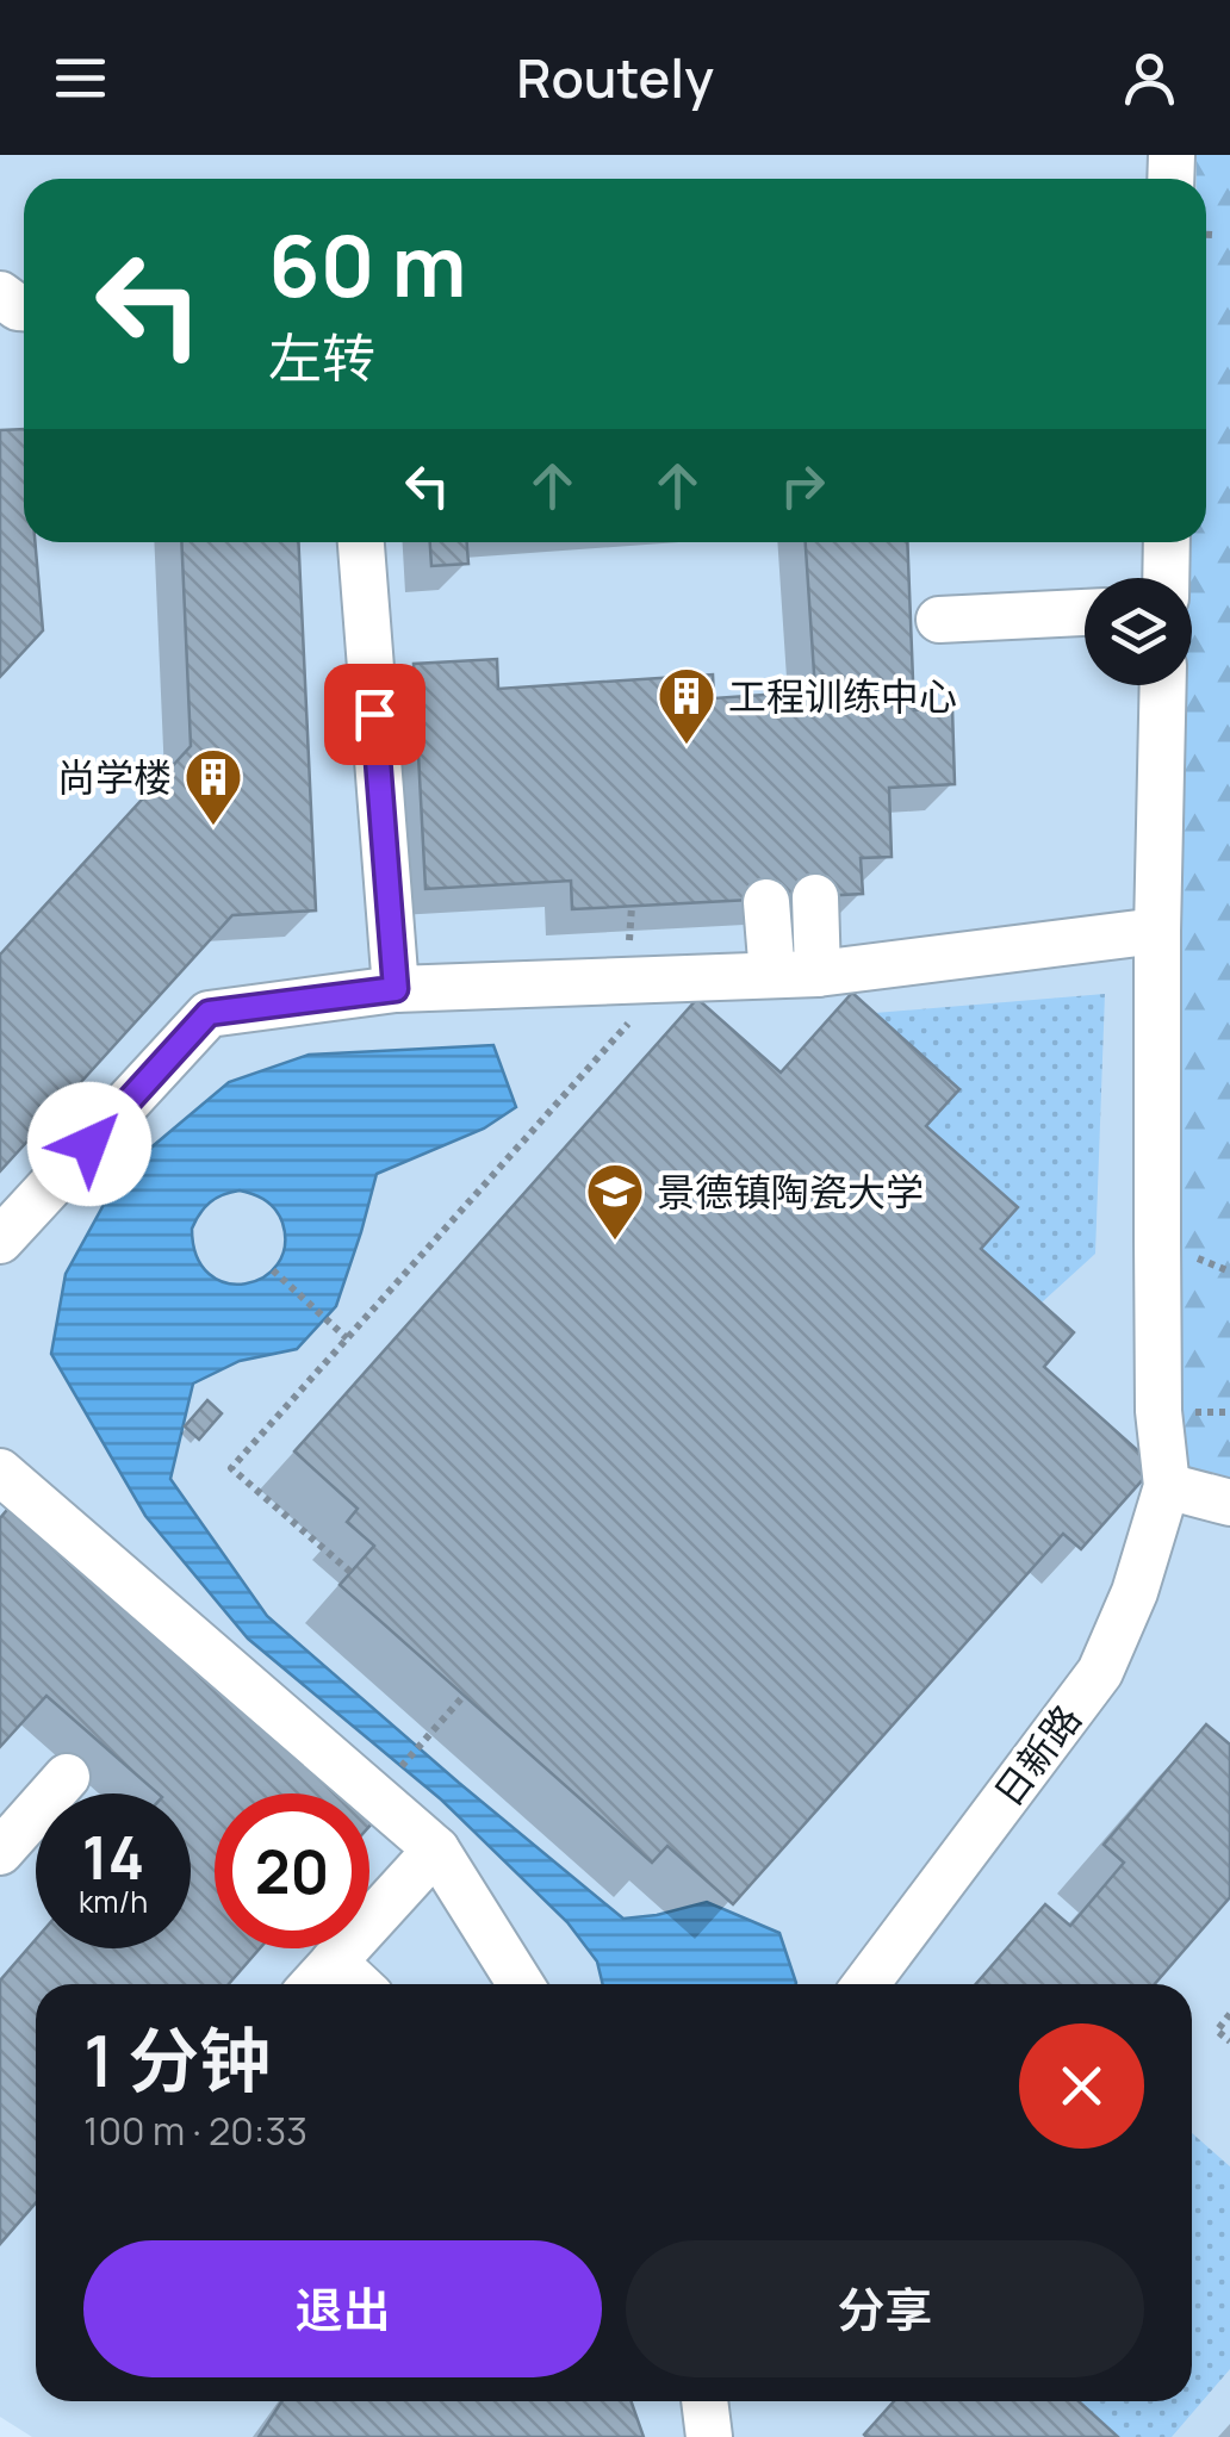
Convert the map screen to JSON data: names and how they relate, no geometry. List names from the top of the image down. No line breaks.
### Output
{"streets":{"lane":["日新路"]},"places":{"building":["工程训练中心","尚学楼"],"school or university":["景德镇陶瓷大学"]},"page":{"header":"Routely","turn":["60 m","左转"],"speed":"14 km/h","limit":"20","heading":["1 分钟","100 m · 20:33"],"buttons":["退出","分享"]}}
